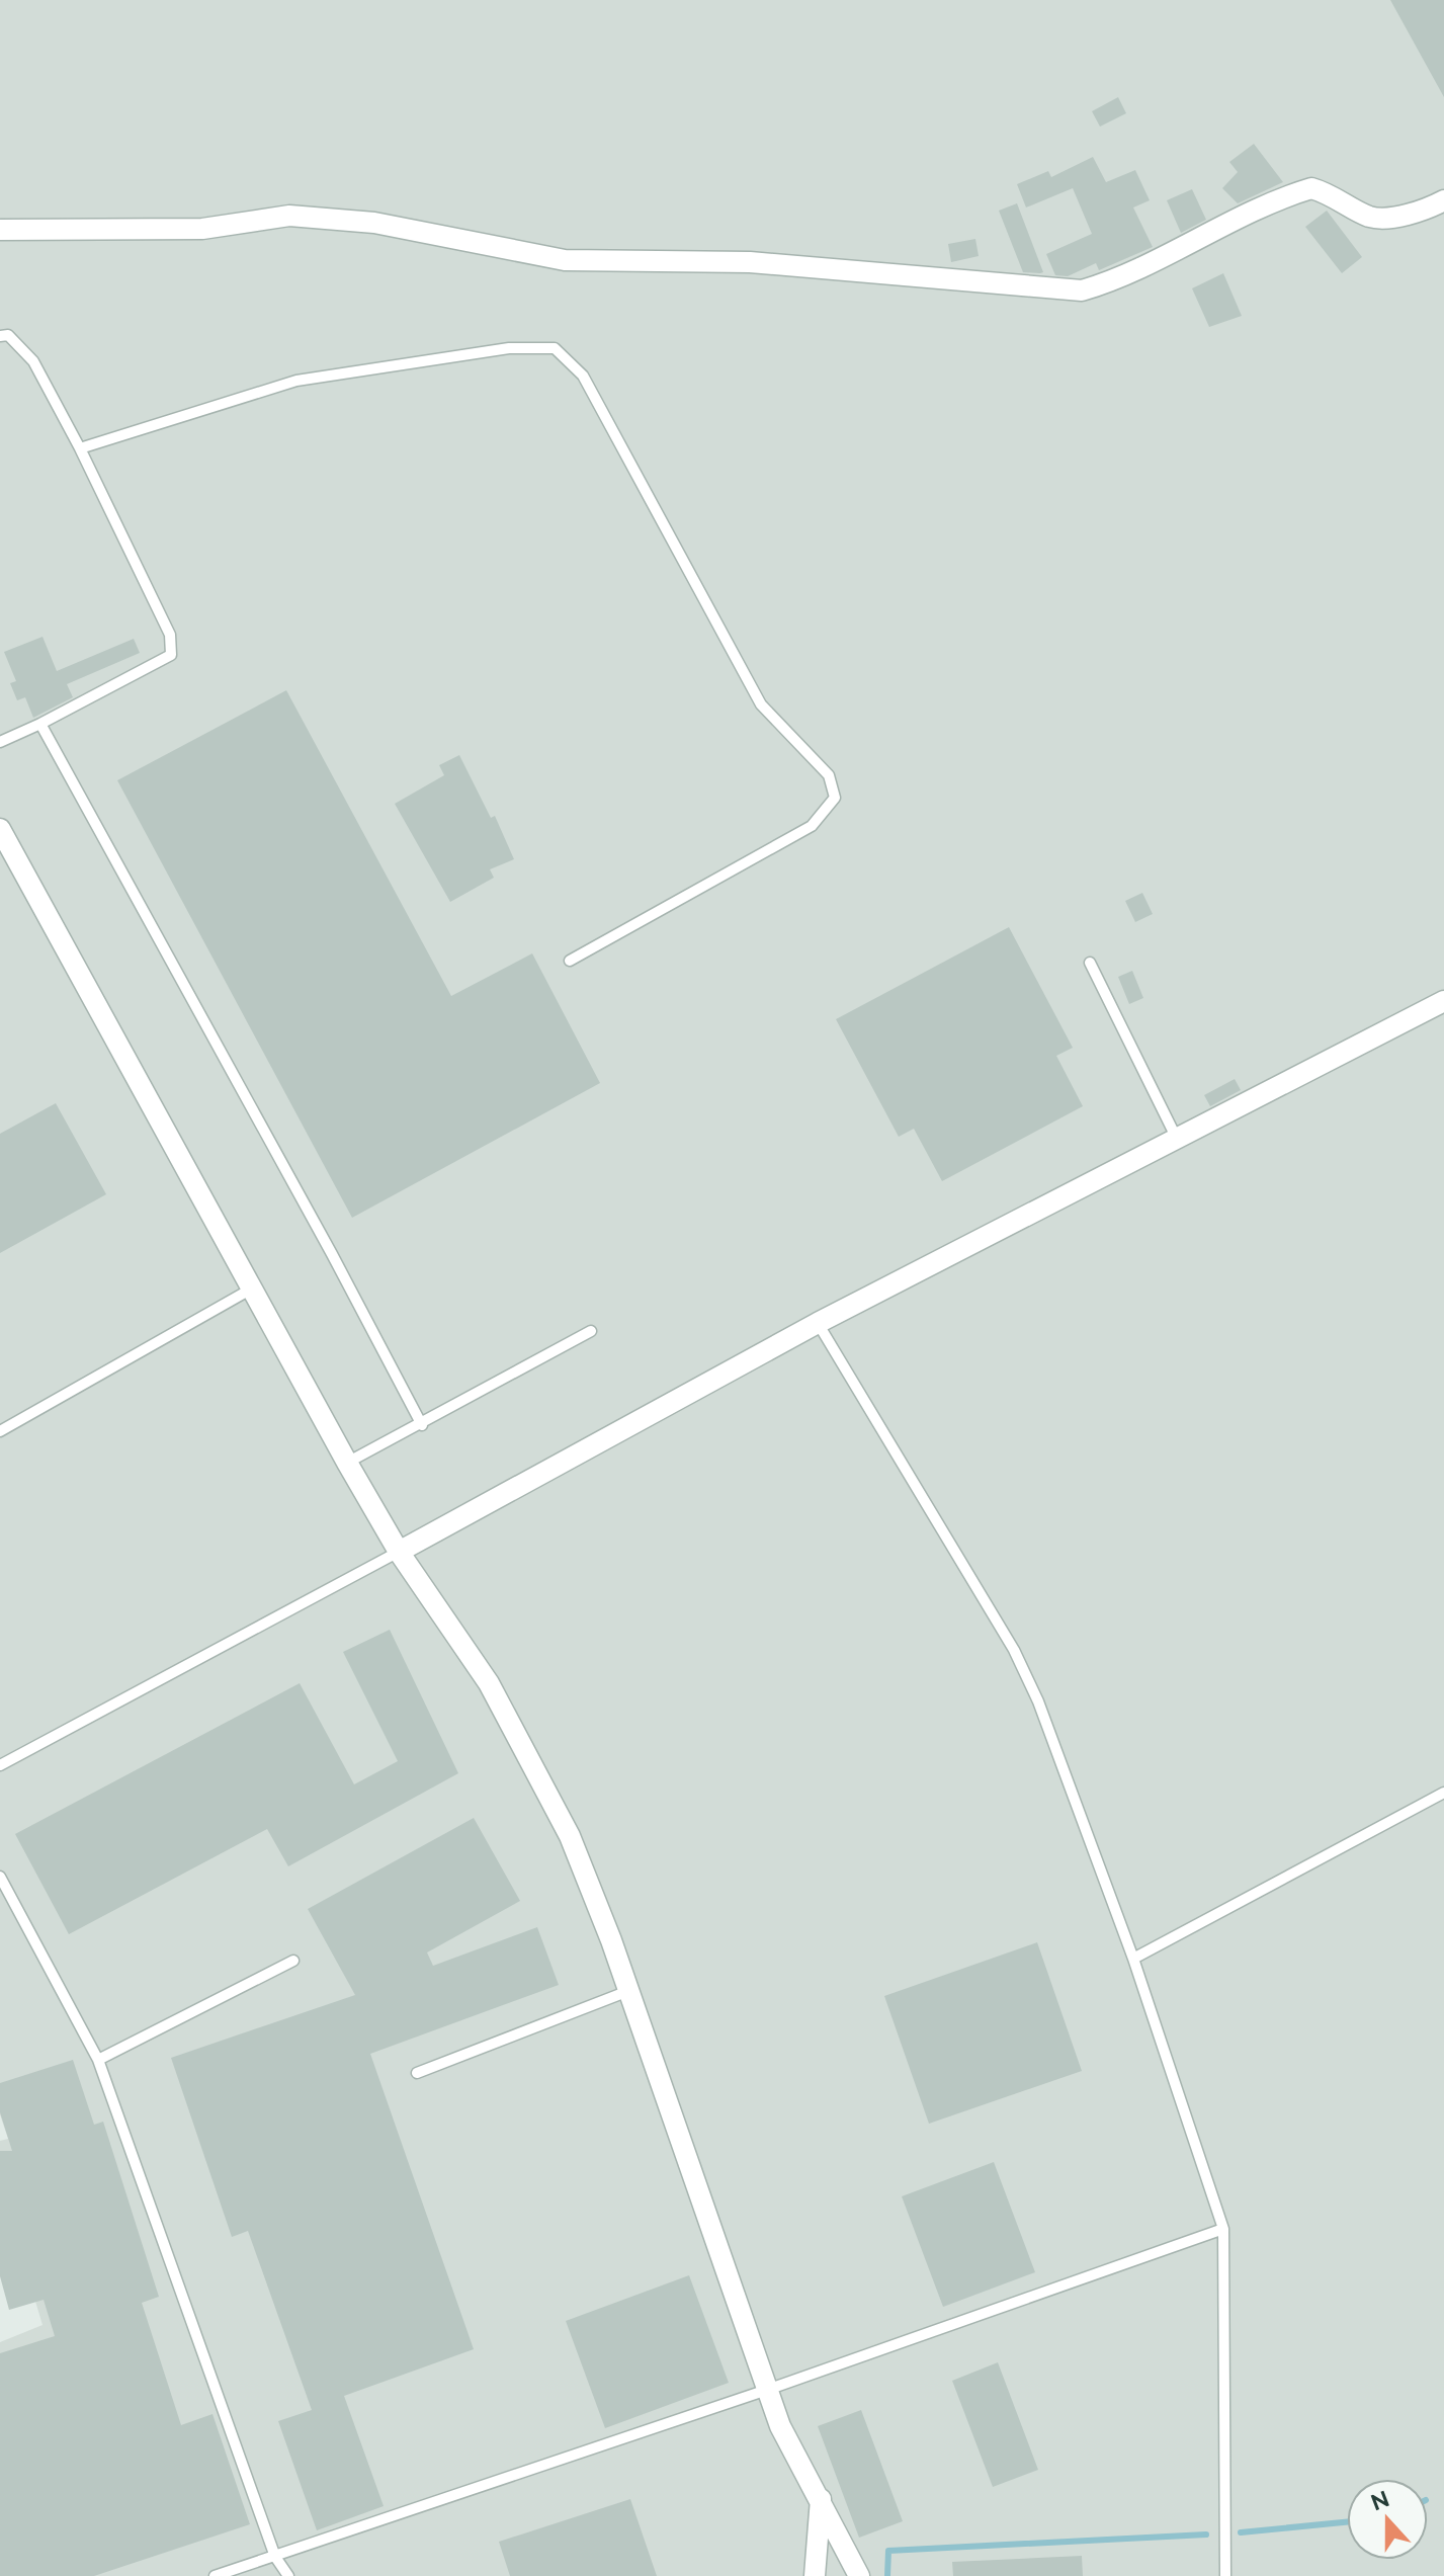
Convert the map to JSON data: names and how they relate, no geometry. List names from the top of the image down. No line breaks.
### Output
{"north":"top"}
